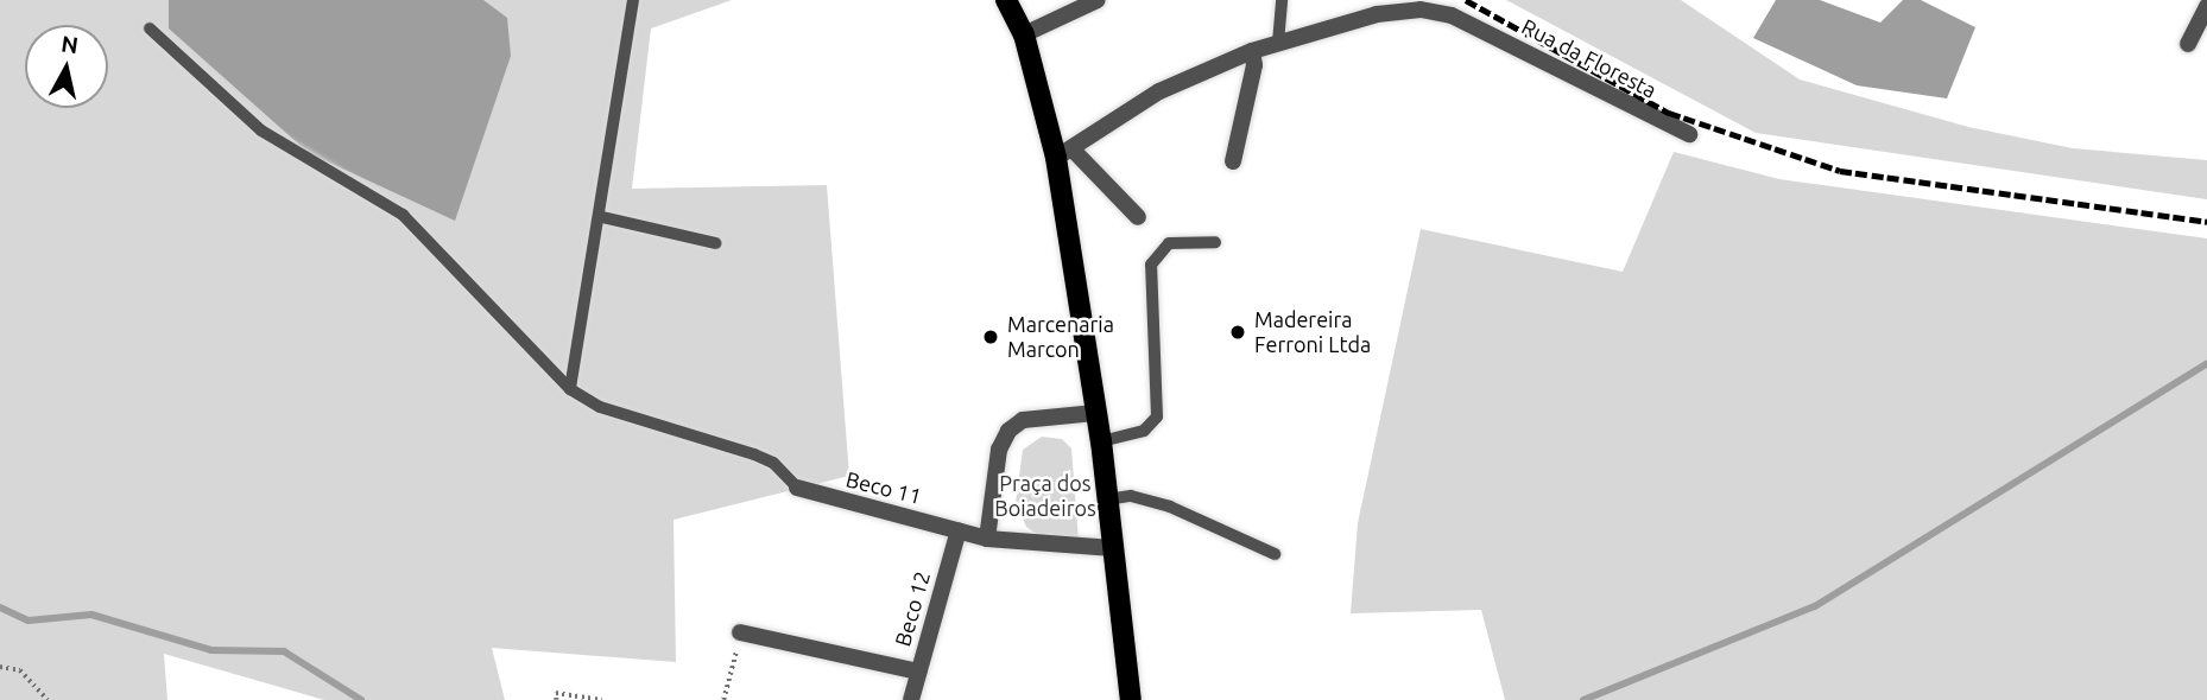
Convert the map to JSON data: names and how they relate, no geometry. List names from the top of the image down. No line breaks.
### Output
{"streets":{"street":["Rua da Floresta","Beco 11","Beco 12"]},"crossings":[["Beco 11","Beco 12"]],"parks":["Praça dos Boiadeiros"],"places":["Madereira Ferroni Ltda","Marcenaria Marcon"],"north":"top"}
